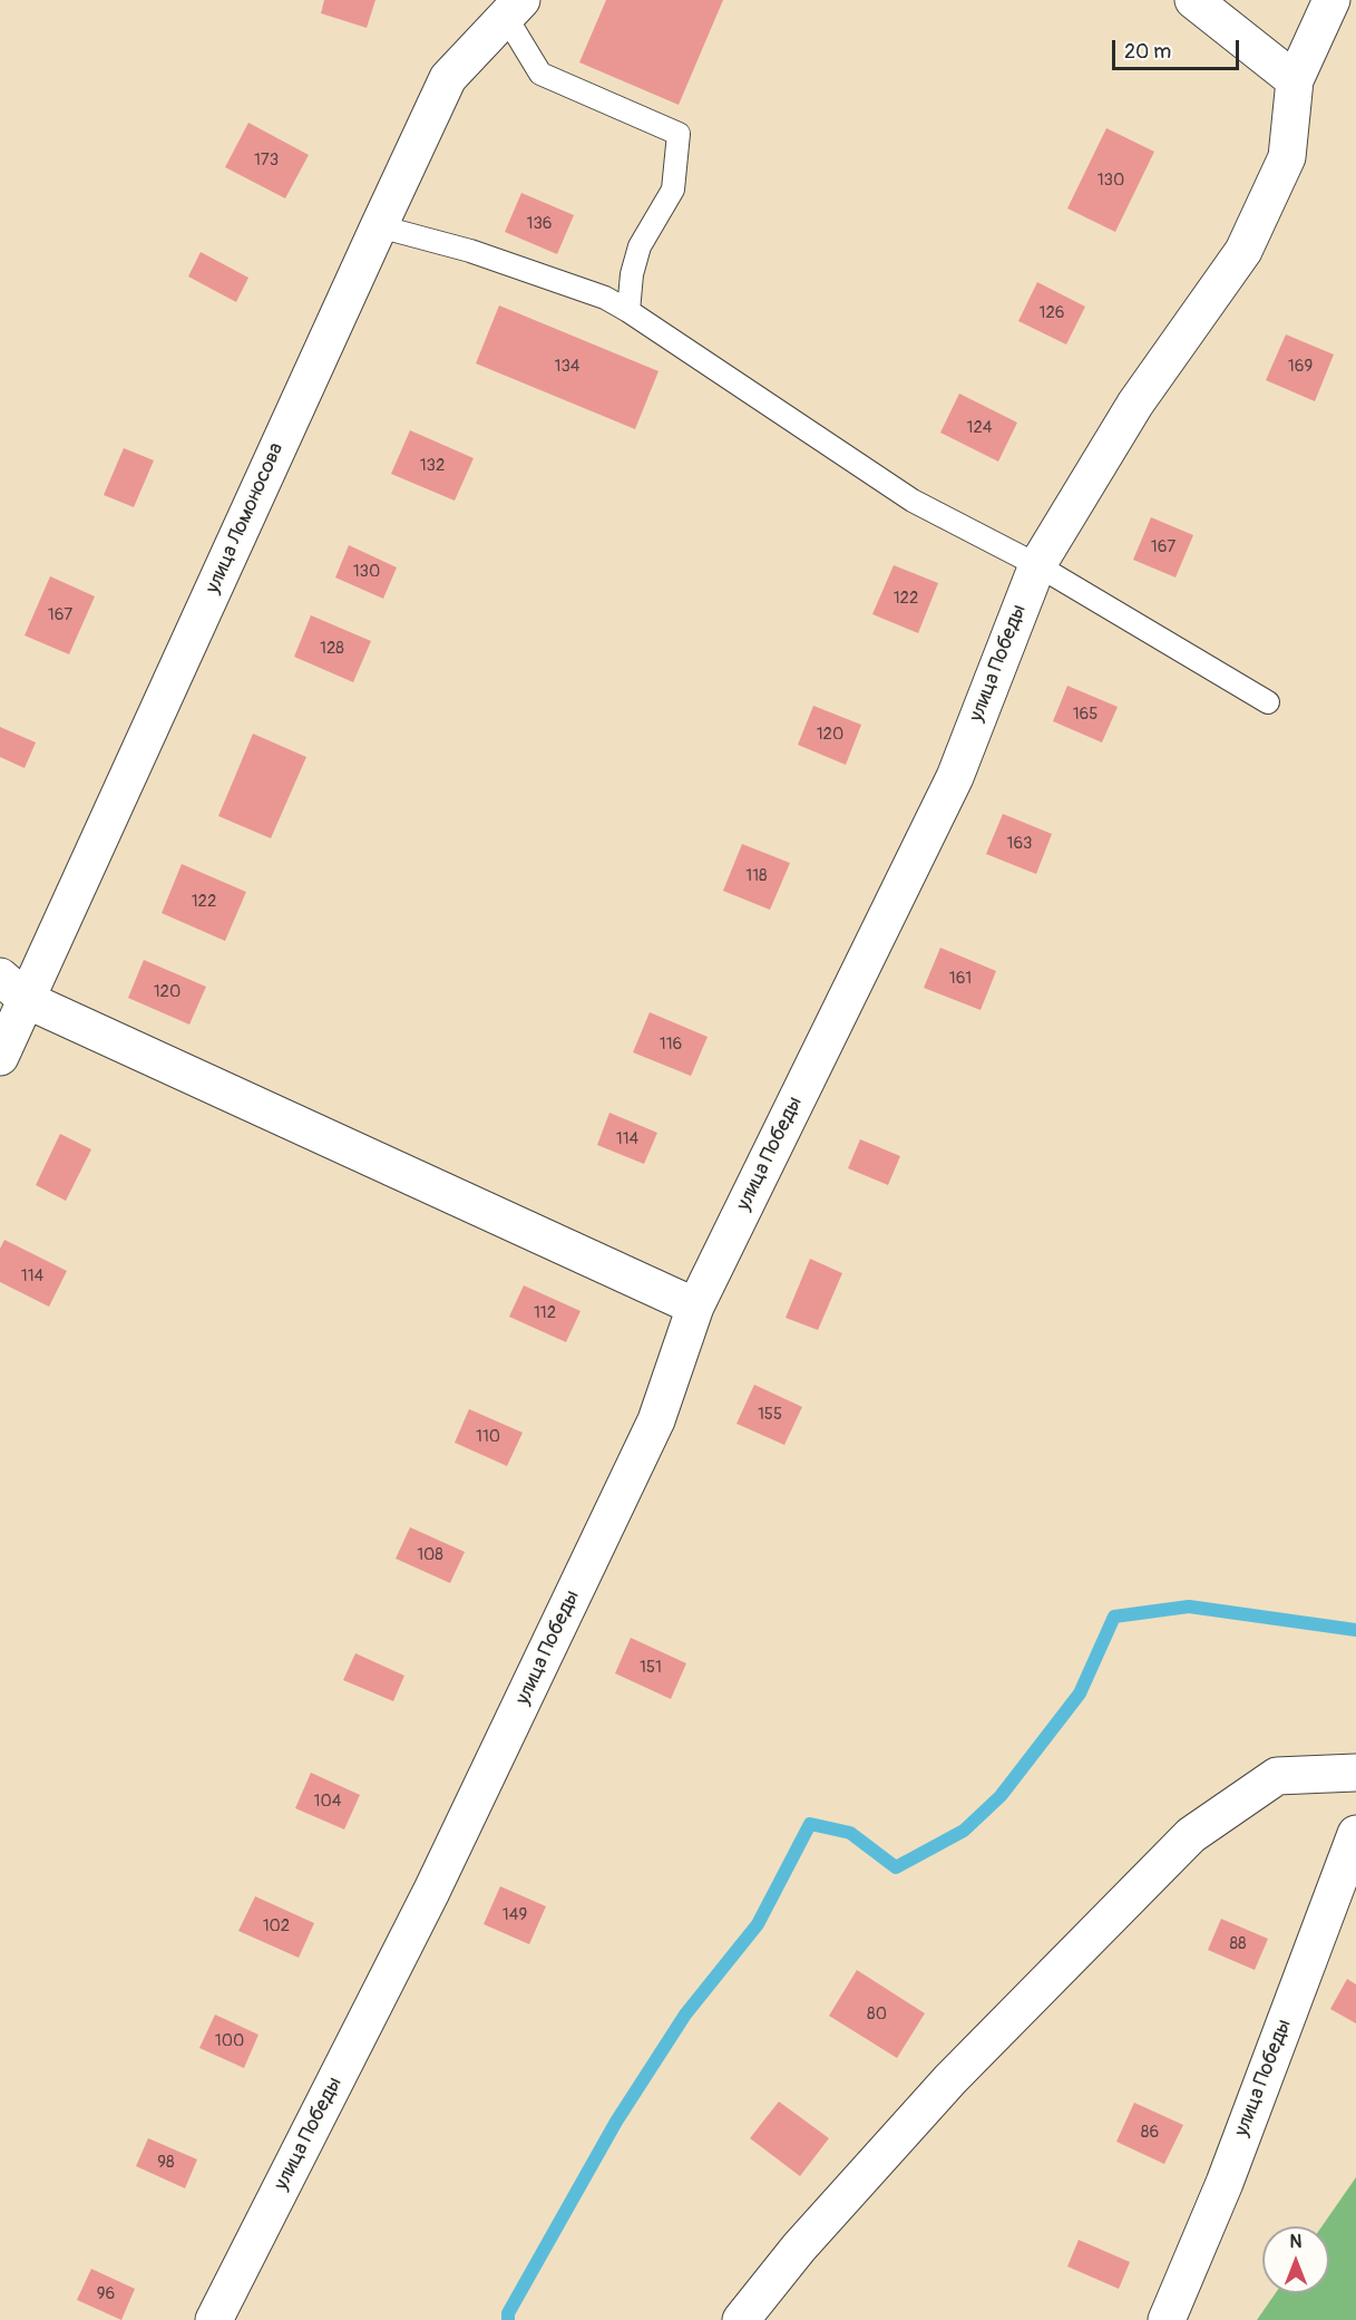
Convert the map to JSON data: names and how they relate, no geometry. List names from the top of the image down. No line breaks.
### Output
{"streets":{"street":["улица Ломоносова","улица Победы"]},"house_numbers":["173","130","136","126","134","169","124","132","167","130","122","167","128","165","120","163","118","122","161","120","116","114","114","112","155","110","108","151","104","149","102","88","80","100","86","98","96"],"scale_bar":"20 m","north":"top"}
